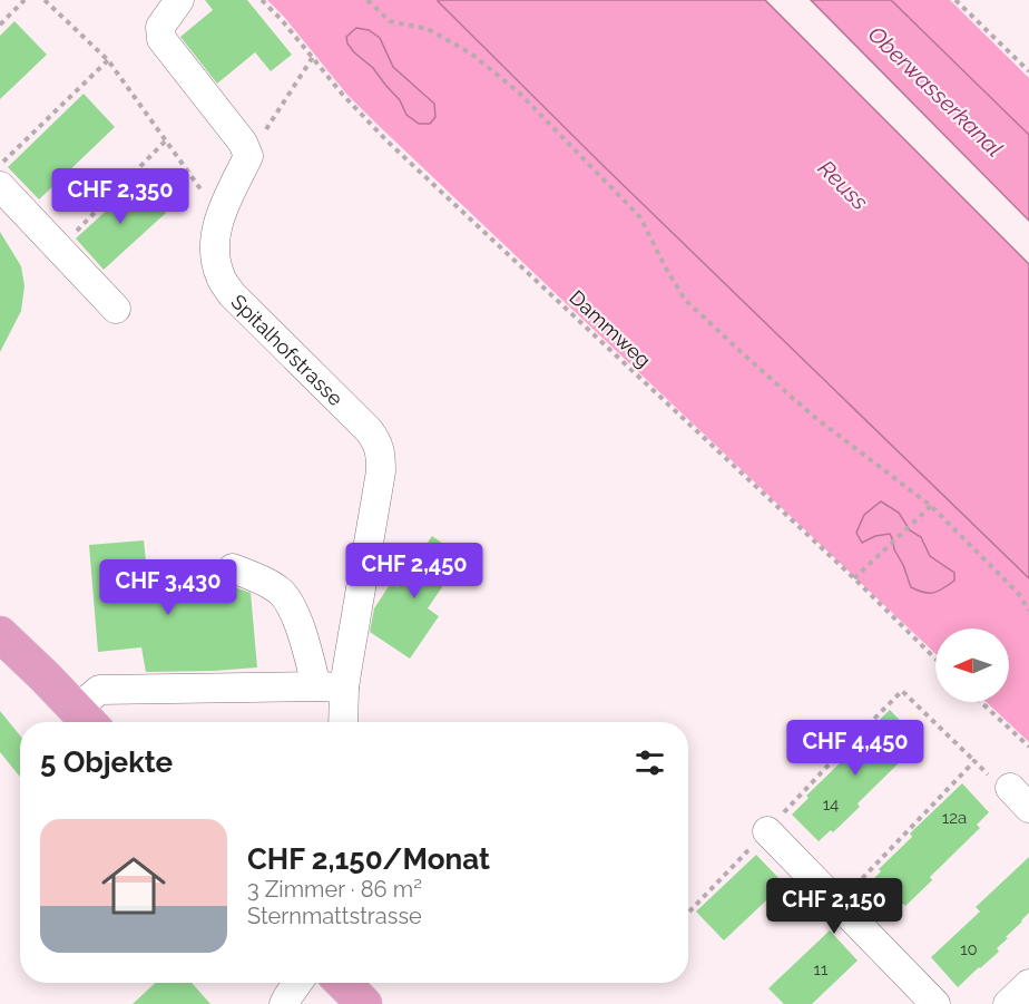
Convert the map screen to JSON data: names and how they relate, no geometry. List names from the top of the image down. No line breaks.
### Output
{"streets":{"street":["Spitalhofstrasse"],"path":["Dammweg"]},"water":["Oberwasserkanal","Reuss"],"house_numbers":["14","12a","10","11"],"north":"left","page":{"price":["CHF 2,350","CHF 2,450","CHF 3,430","CHF 4,450","CHF 2,150"],"heading":"5 Objekte","list":[{"name":"CHF 2,150/Monat","note":"3 Zimmer · 86 m² · Sternmattstrasse"}]}}
